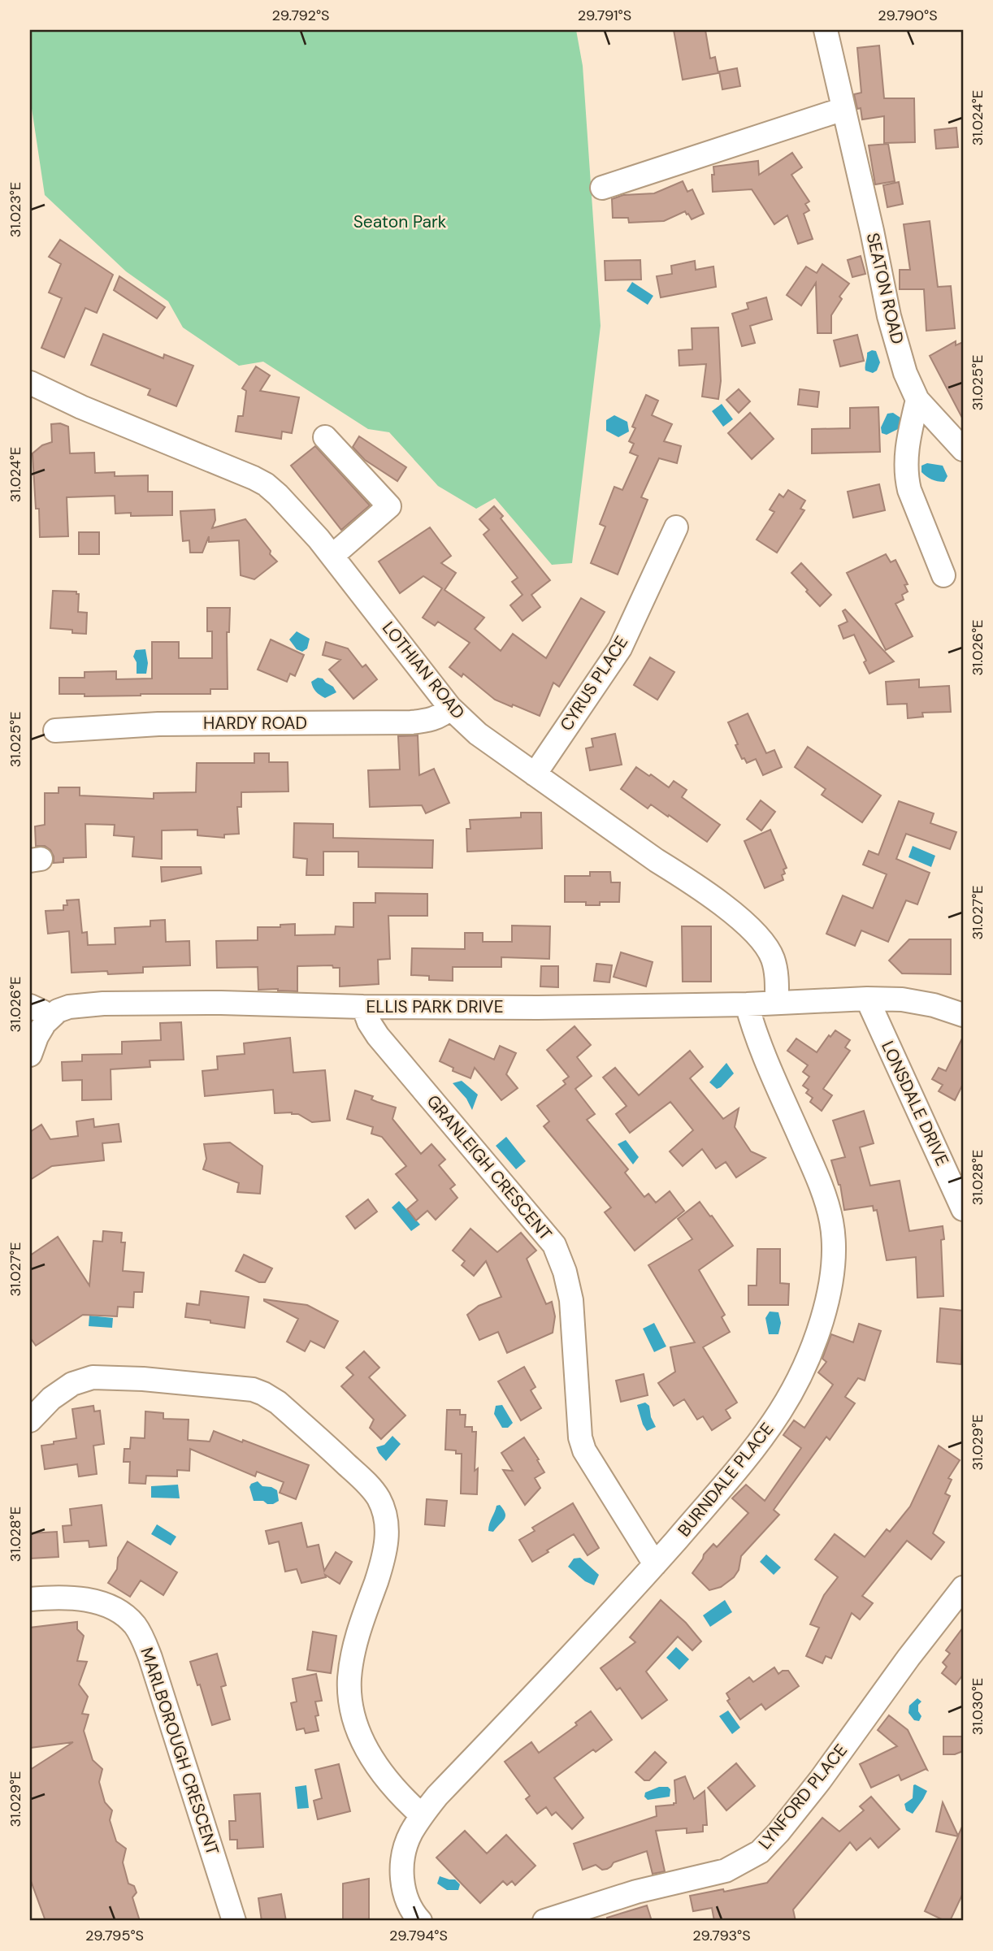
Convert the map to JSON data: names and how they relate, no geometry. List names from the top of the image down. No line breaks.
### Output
{"streets":{"street":["SEATON ROAD","LOTHIAN ROAD","CYRUS PLACE","HARDY ROAD","ELLIS PARK DRIVE","LONSDALE DRIVE","GRANLEIGH CRESCENT","BURNDALE PLACE","MARLBOROUGH CRESCENT","LYNFORD PLACE"]},"crossings":[["LOTHIAN ROAD","CYRUS PLACE"],["LOTHIAN ROAD","HARDY ROAD"],["LOTHIAN ROAD","ELLIS PARK DRIVE"],["ELLIS PARK DRIVE","LONSDALE DRIVE"],["ELLIS PARK DRIVE","GRANLEIGH CRESCENT"],["ELLIS PARK DRIVE","BURNDALE PLACE"],["GRANLEIGH CRESCENT","BURNDALE PLACE"]],"parks":["Seaton Park"],"coordinates":["29.792°S","29.791°S","29.790°S","31.024°E","31.023°E","31.025°E","31.026°E","31.027°E","31.028°E","31.029°E","31.030°E","29.795°S","29.794°S","29.793°S"]}
